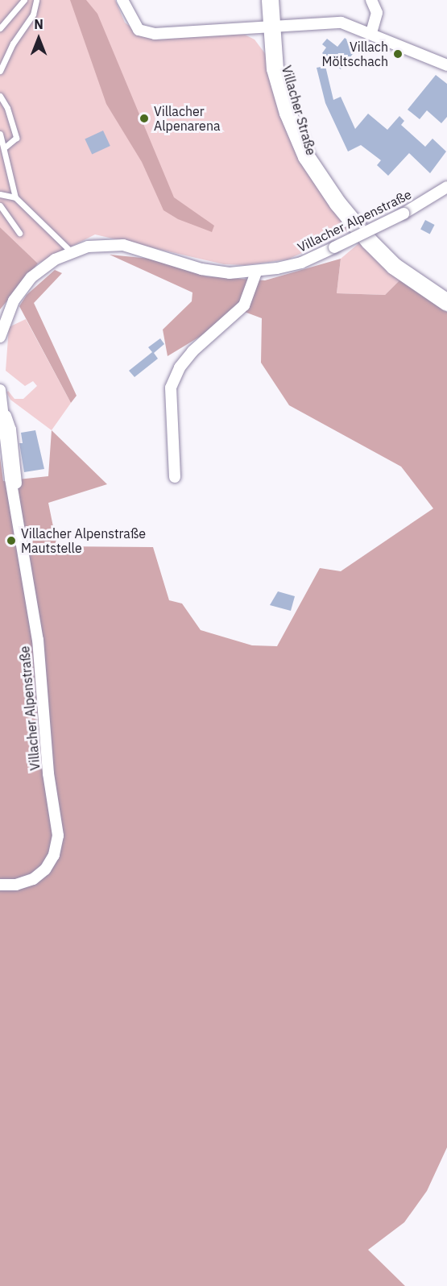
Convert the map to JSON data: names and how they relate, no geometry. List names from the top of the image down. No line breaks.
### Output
{"streets":{"main road":["Villacher Straße"],"street":["Villacher Alpenstraße"]},"places":["Villach Möltschach","Villacher Alpenarena","Villacher Alpenstraße Mautstelle"],"north":"top"}
